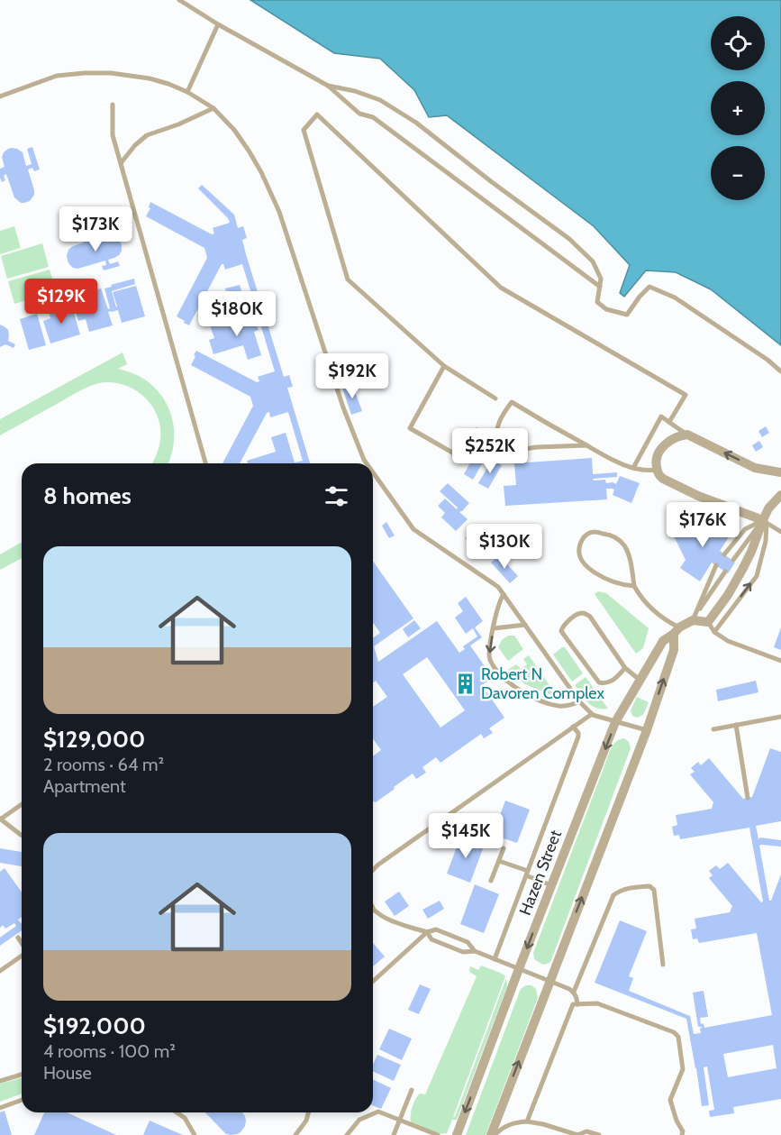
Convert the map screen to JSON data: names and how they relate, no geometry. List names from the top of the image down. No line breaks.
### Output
{"streets":{"street":["Hazen Street"]},"places":{"building":["Robert N Davoren Complex"]},"page":{"map_buttons":["+","−"],"price":["$173K","$129K","$180K","$192K","$252K","$176K","$130K","$145K"],"heading":"8 homes","list":[{"name":"$129,000","note":"2 rooms · 64 m² · Apartment"},{"name":"$192,000","note":"4 rooms · 100 m² · House"}]}}
